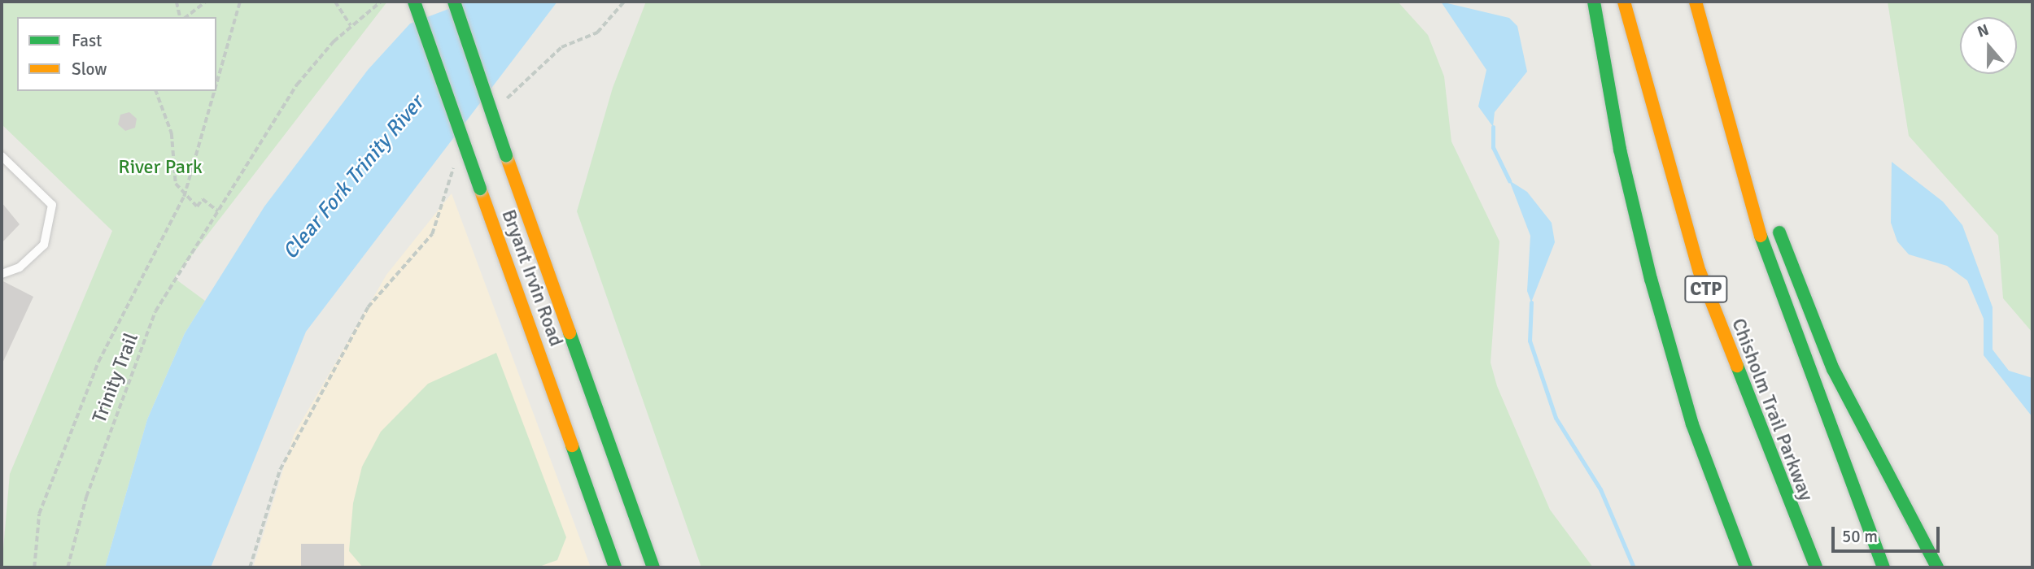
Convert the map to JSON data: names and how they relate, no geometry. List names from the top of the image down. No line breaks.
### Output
{"streets":{"main road":["Bryant Irvin Road","CTP","Chisholm Trail Parkway"],"path":["Trinity Trail"]},"water":["Clear Fork Trinity River"],"parks":["River Park"],"legend":["Fast","Slow"],"scale_bar":"50 m","north":"top"}
